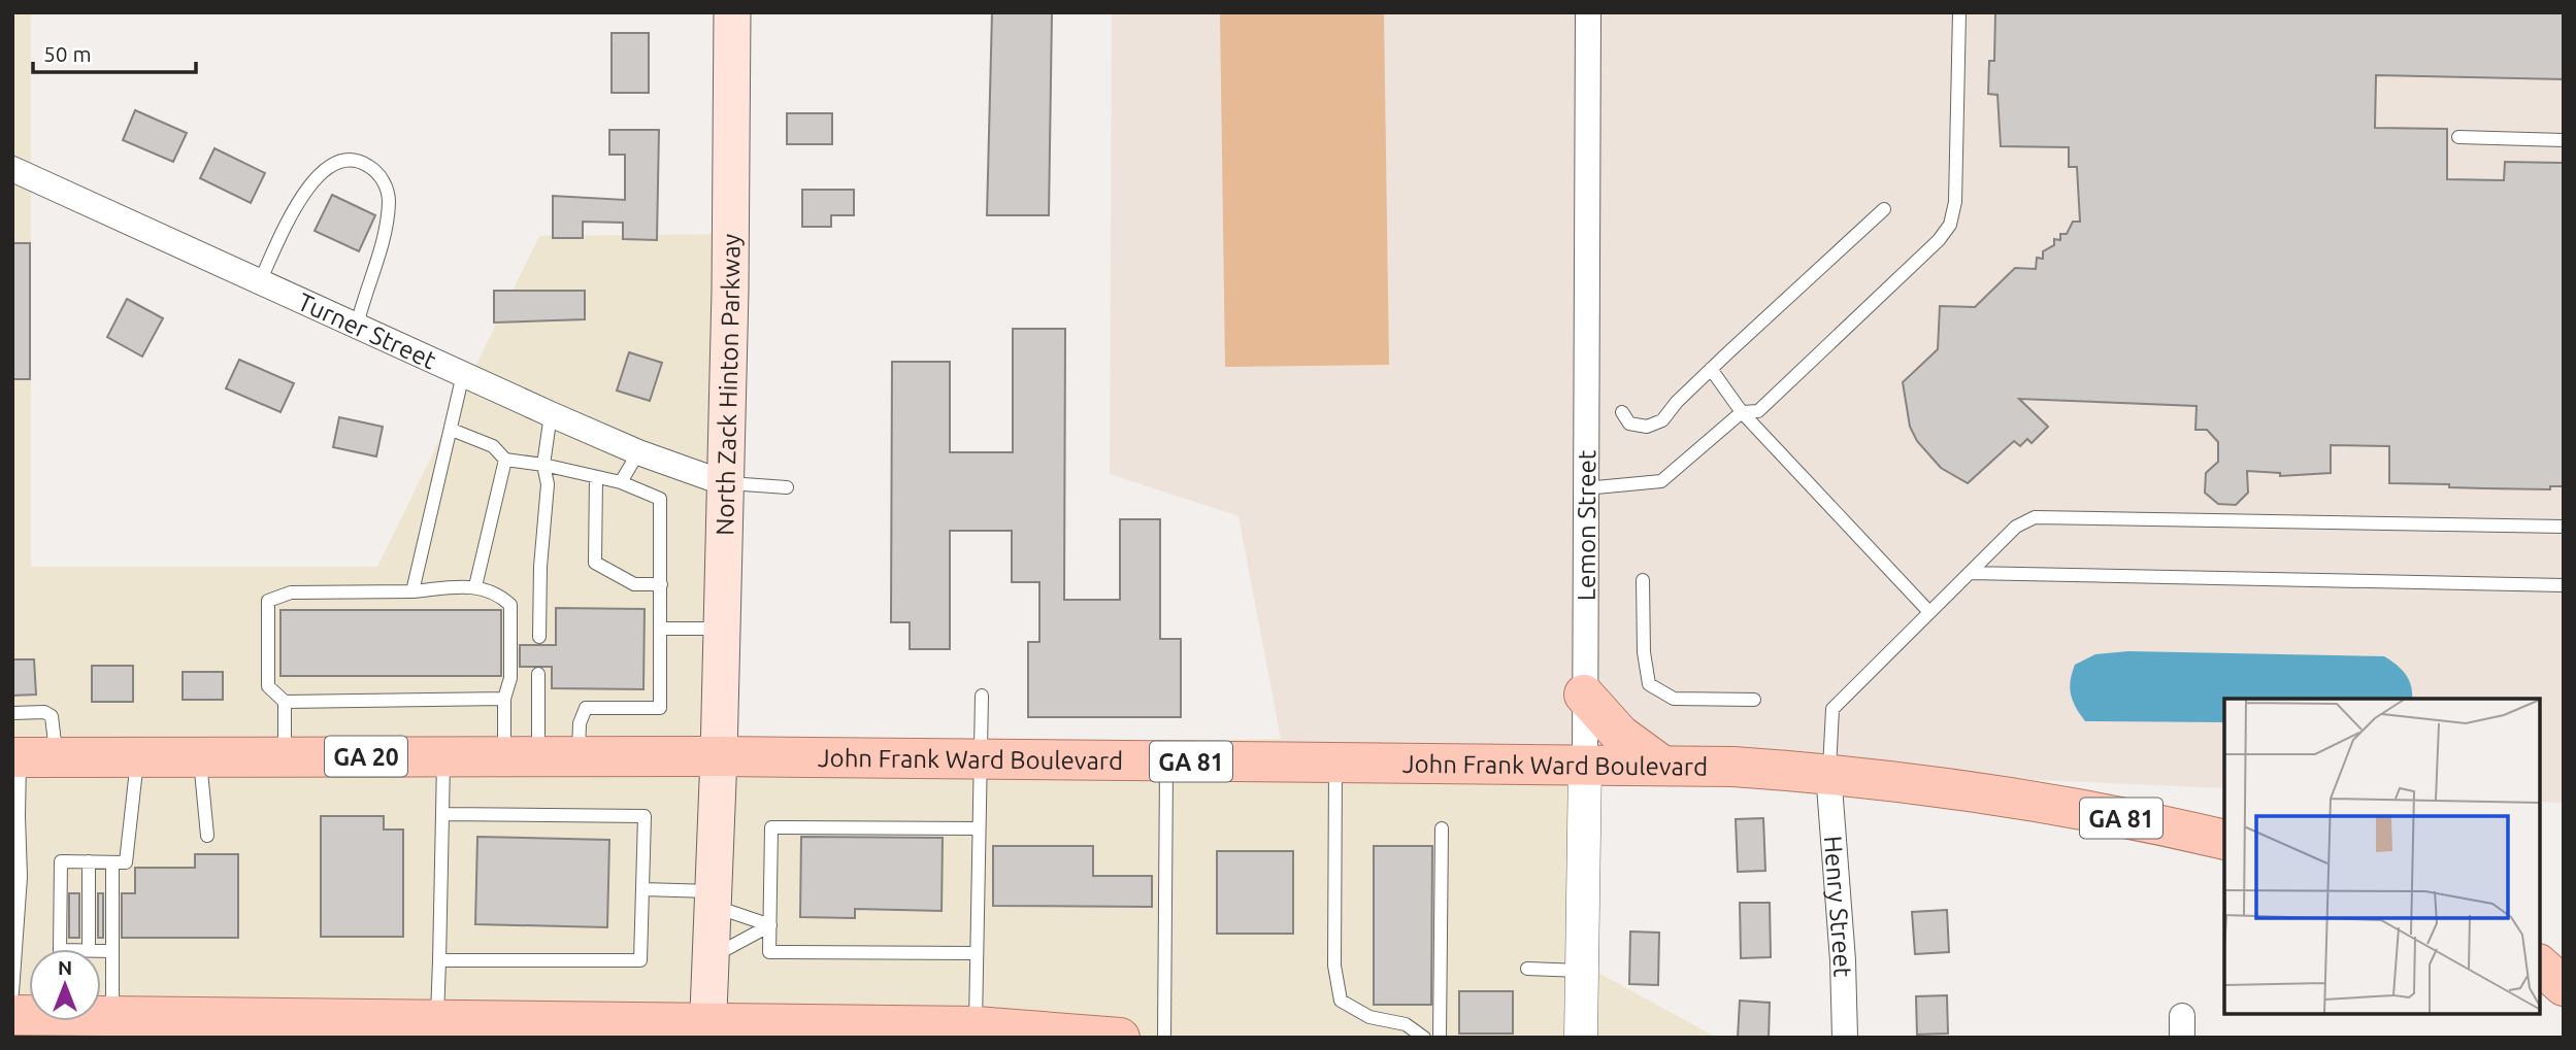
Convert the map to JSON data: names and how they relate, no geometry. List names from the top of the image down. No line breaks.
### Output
{"streets":{"main road":["North Zack Hinton Parkway","GA 20","John Frank Ward Boulevard","GA 81"],"street":["Turner Street","Lemon Street","Henry Street"]},"crossings":[["Turner Street","North Zack Hinton Parkway"],["North Zack Hinton Parkway","John Frank Ward Boulevard"],["Lemon Street","John Frank Ward Boulevard"],["John Frank Ward Boulevard","Henry Street"]],"scale_bar":"50 m","north":"top"}
